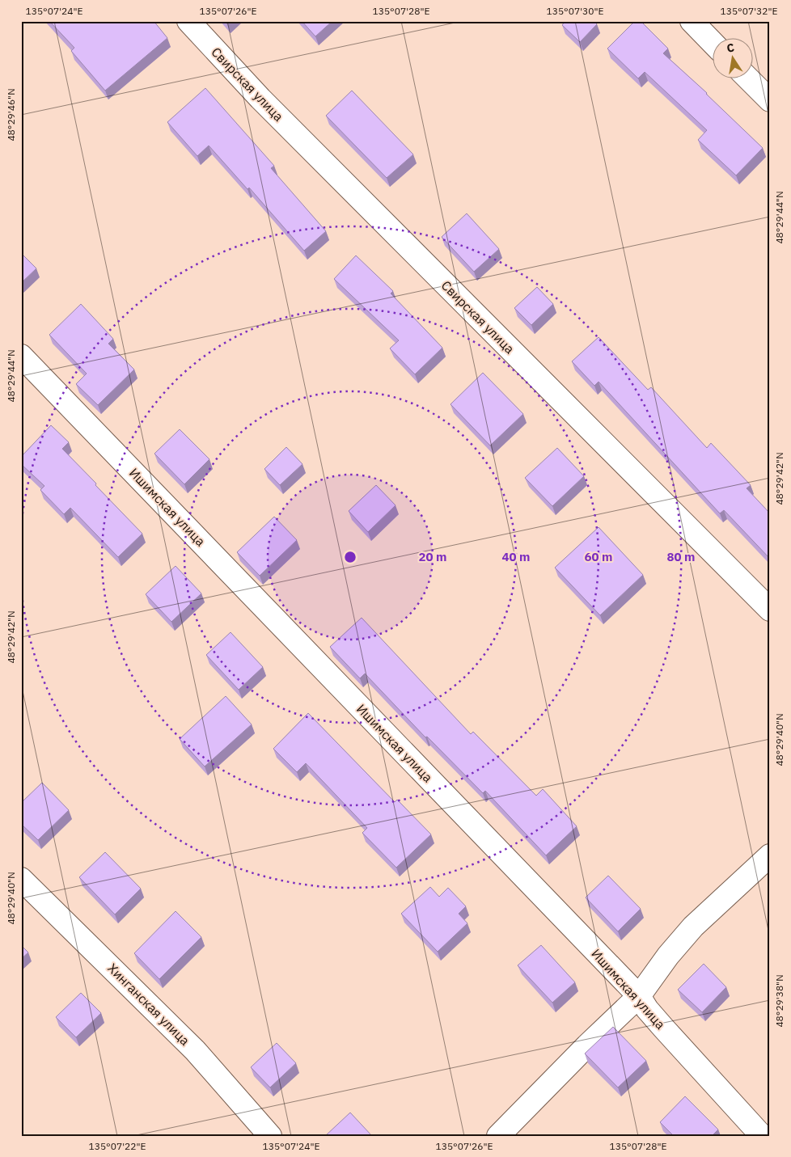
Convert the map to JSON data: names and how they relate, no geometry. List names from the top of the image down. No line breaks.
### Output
{"streets":{"street":["Свирская улица","Ишимская улица","Хинганская улица"]},"north":"top","coordinates":["135°07'24\"E","135°07'26\"E","135°07'28\"E","135°07'30\"E","135°07'32\"E","48°29'46\"N","48°29'44\"N","48°29'42\"N","48°29'40\"N","48°29'38\"N","135°07'22\"E"],"rings":["20 m","40 m","60 m","80 m"]}
